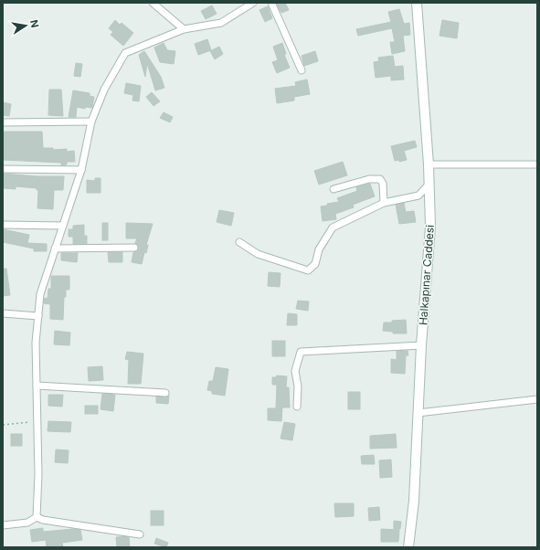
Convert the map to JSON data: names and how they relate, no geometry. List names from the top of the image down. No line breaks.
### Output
{"streets":{"main road":["Halkapınar Caddesi"]},"north":"right"}
